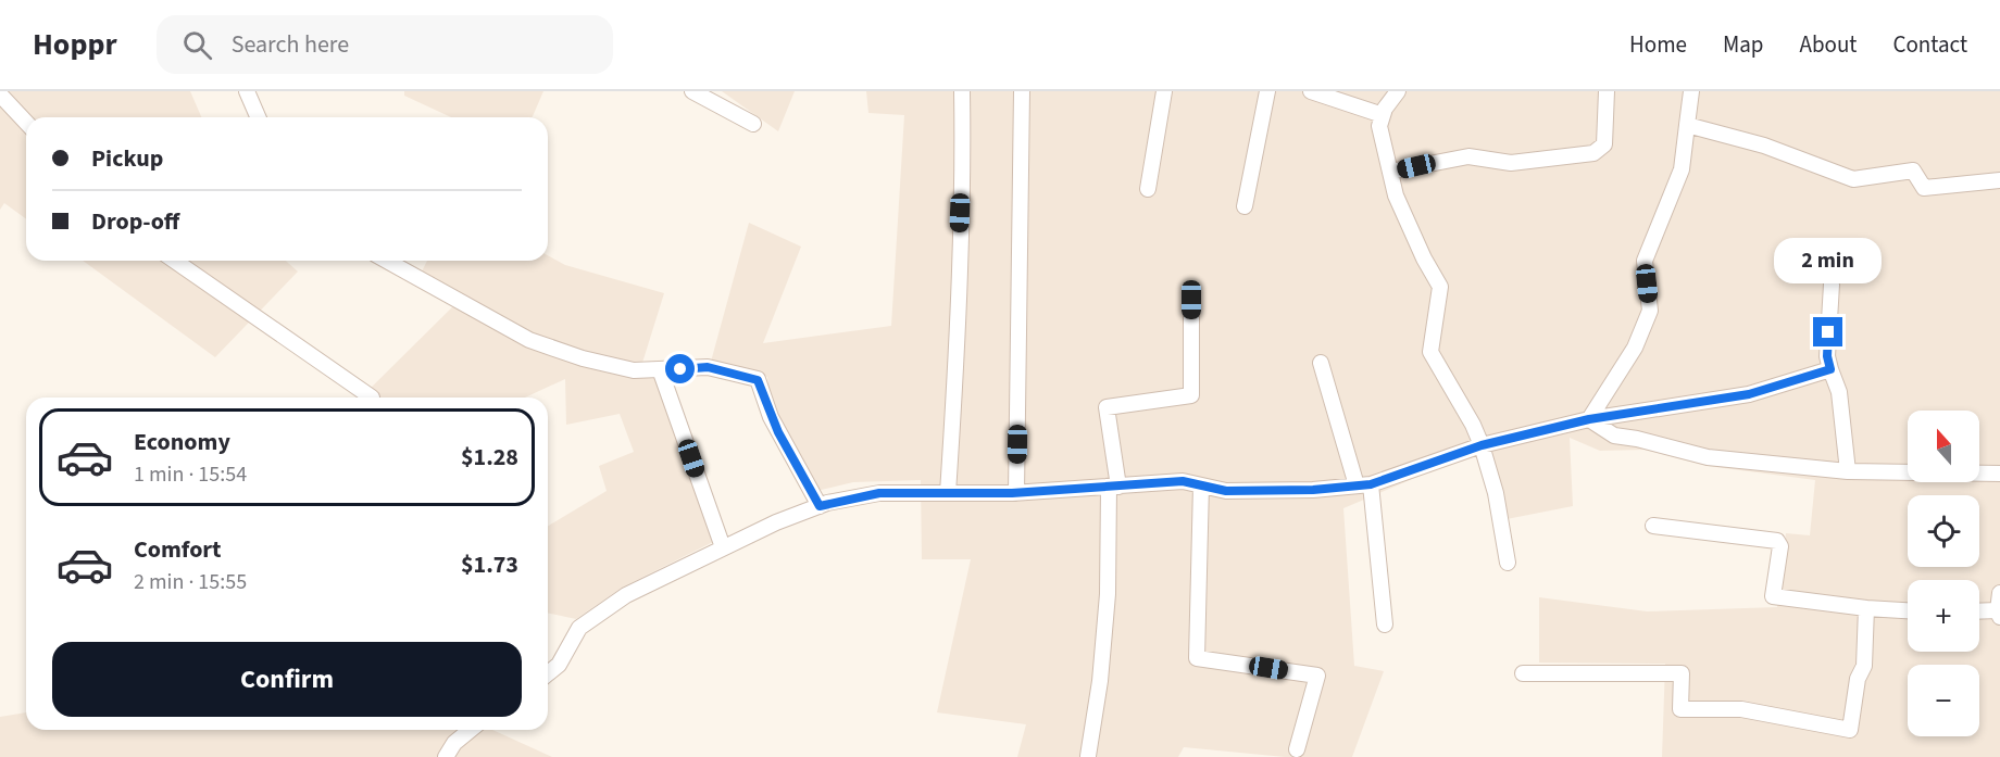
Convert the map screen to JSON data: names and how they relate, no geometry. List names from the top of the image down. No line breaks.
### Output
{"north":"top","page":{"header":"Hoppr","search":"Search here","nav":["Home","Map","About","Contact"],"banner":["Pickup","Drop-off"],"bubble":"2 min","list":[{"name":"Economy","note":"1 min · 15:54","value":"$1.28"},{"name":"Comfort","note":"2 min · 15:55","value":"$1.73"}],"map_buttons":["+","−"],"buttons":"Confirm"}}
